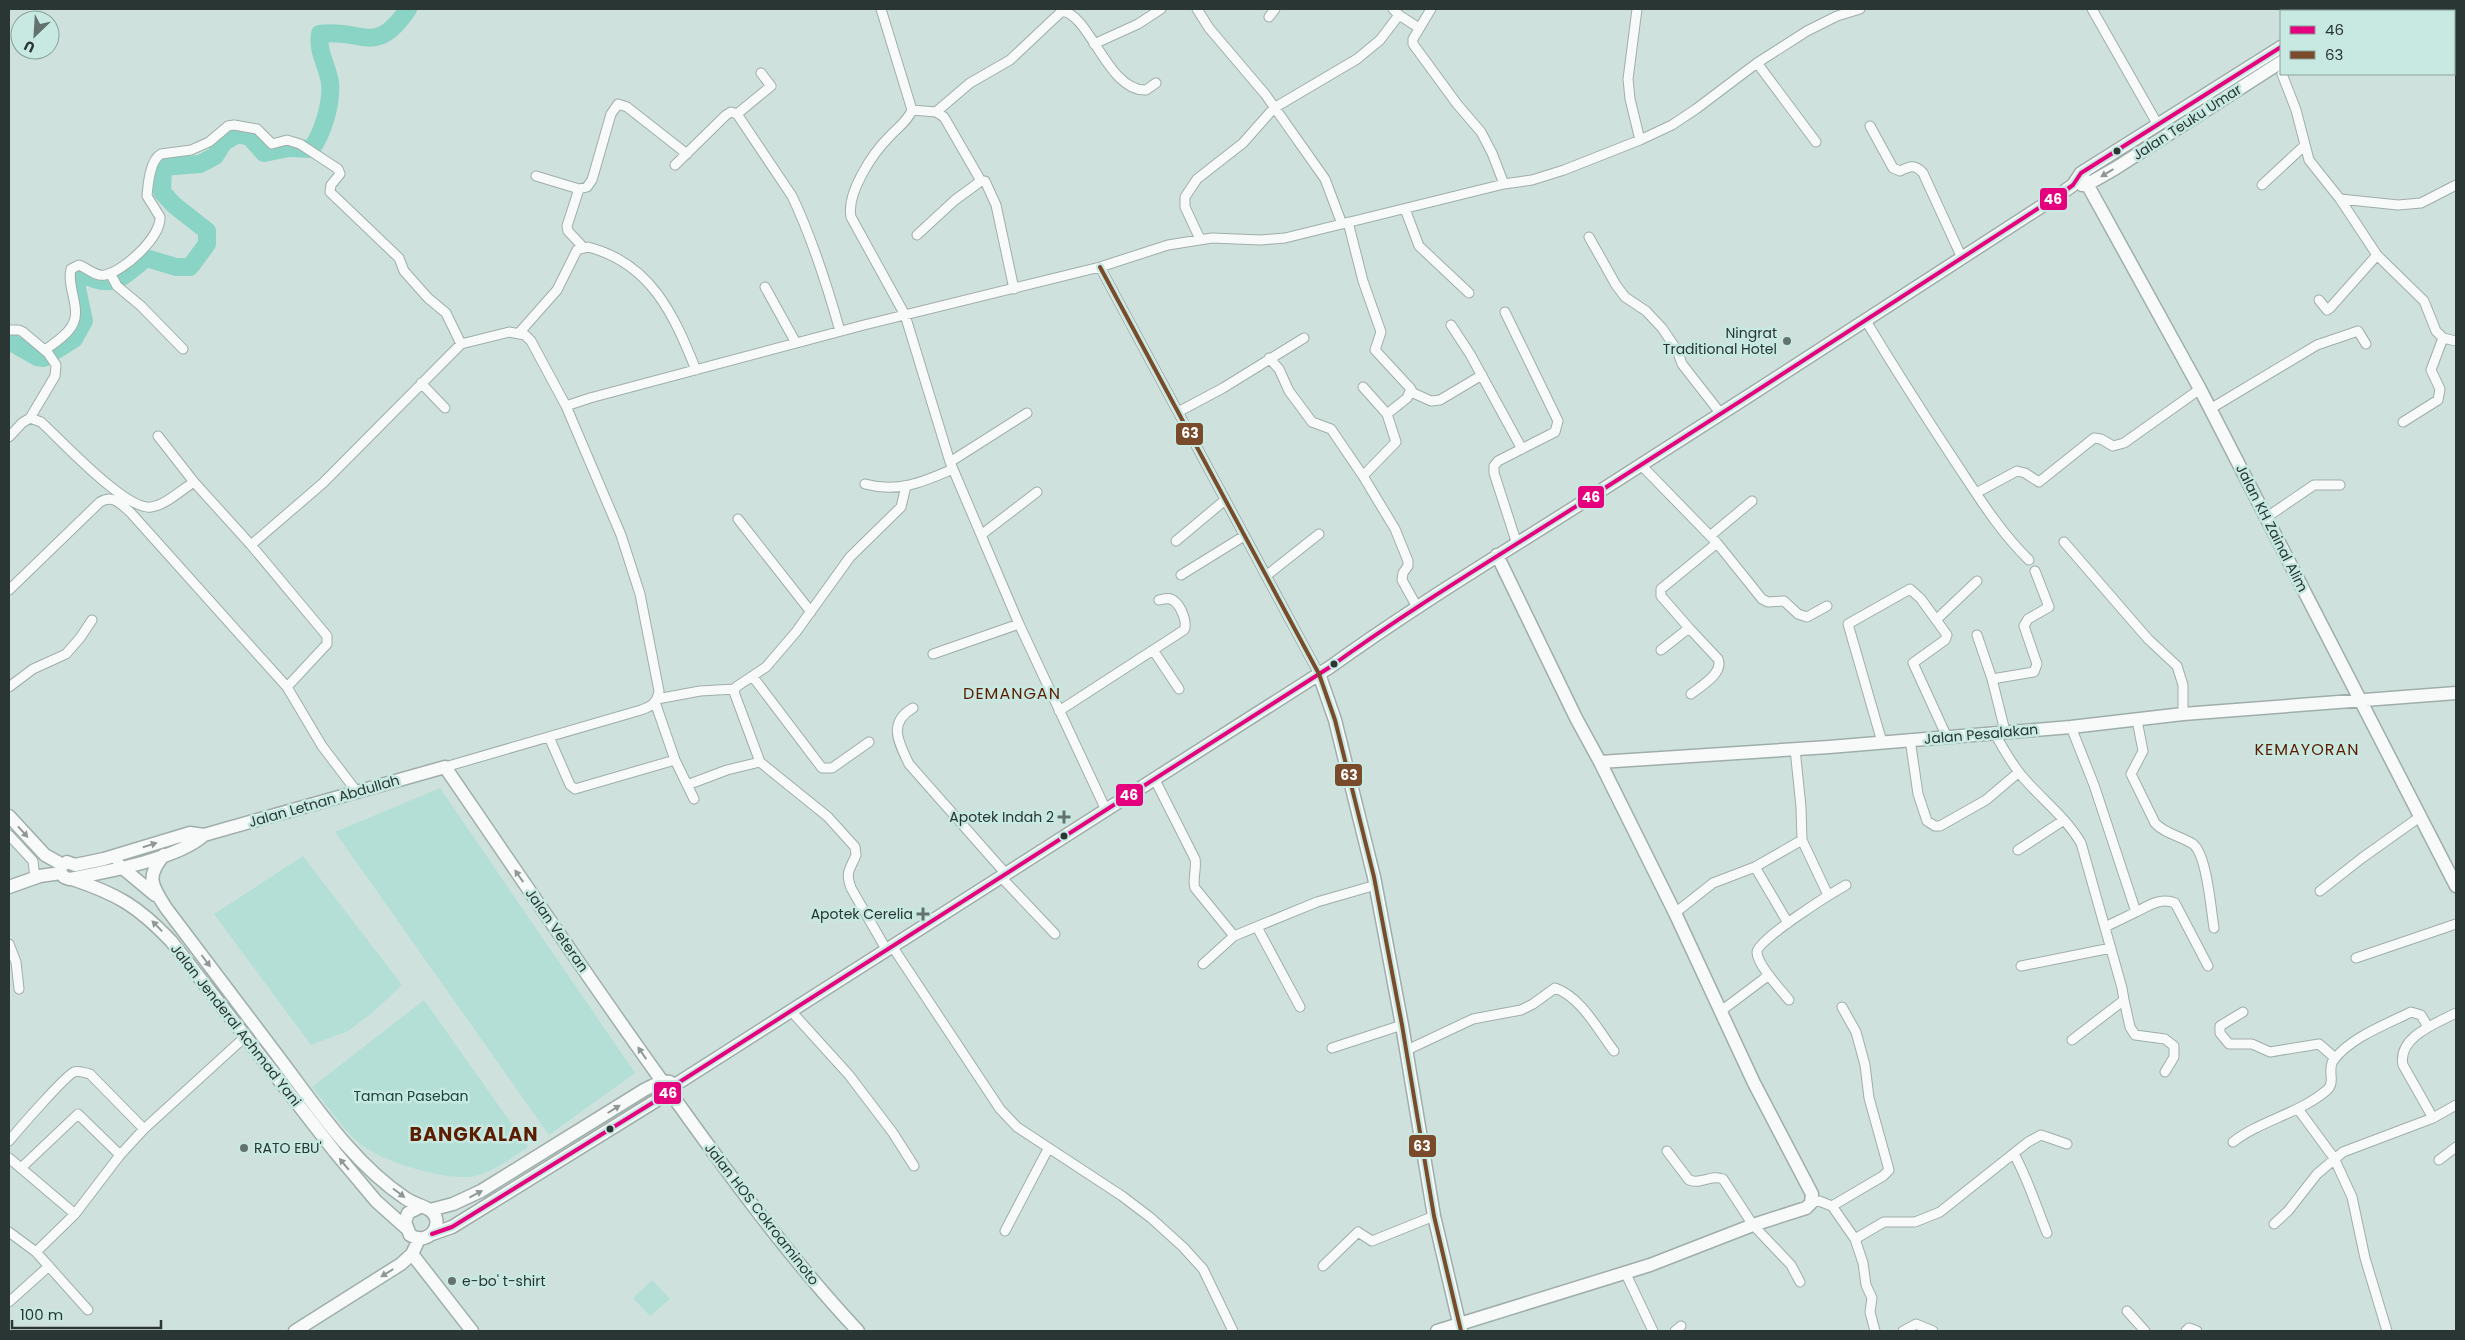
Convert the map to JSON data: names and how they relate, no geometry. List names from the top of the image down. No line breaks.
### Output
{"streets":{"street":["Jalan Teuku Umar","Jalan KH Zainal Alim","Jalan Pesalakan","Jalan Letnan Abdullah","Jalan Veteran","Jalan Jenderal Achmad Yani","Jalan HOS Cokroaminoto"]},"crossings":[["Jalan Teuku Umar","Jalan KH Zainal Alim"],["Jalan KH Zainal Alim","Jalan Pesalakan"],["Jalan Letnan Abdullah","Jalan Veteran"],["Jalan Letnan Abdullah","Jalan Jenderal Achmad Yani"],["Jalan Veteran","Jalan HOS Cokroaminoto"]],"one_way":["Jalan Veteran"],"districts":["DEMANGAN","KEMAYORAN","BANGKALAN"],"parks":["Taman Paseban"],"places":{"other":["Ningrat Traditional Hotel","RATO EBU'","e-bo' t-shirt"],"health":["Apotek Indah 2","Apotek Cerelia"]},"lines":["transit line 46","transit line 63"],"legend":["46","63"],"scale_bar":"100 m","north":"bottom left"}
